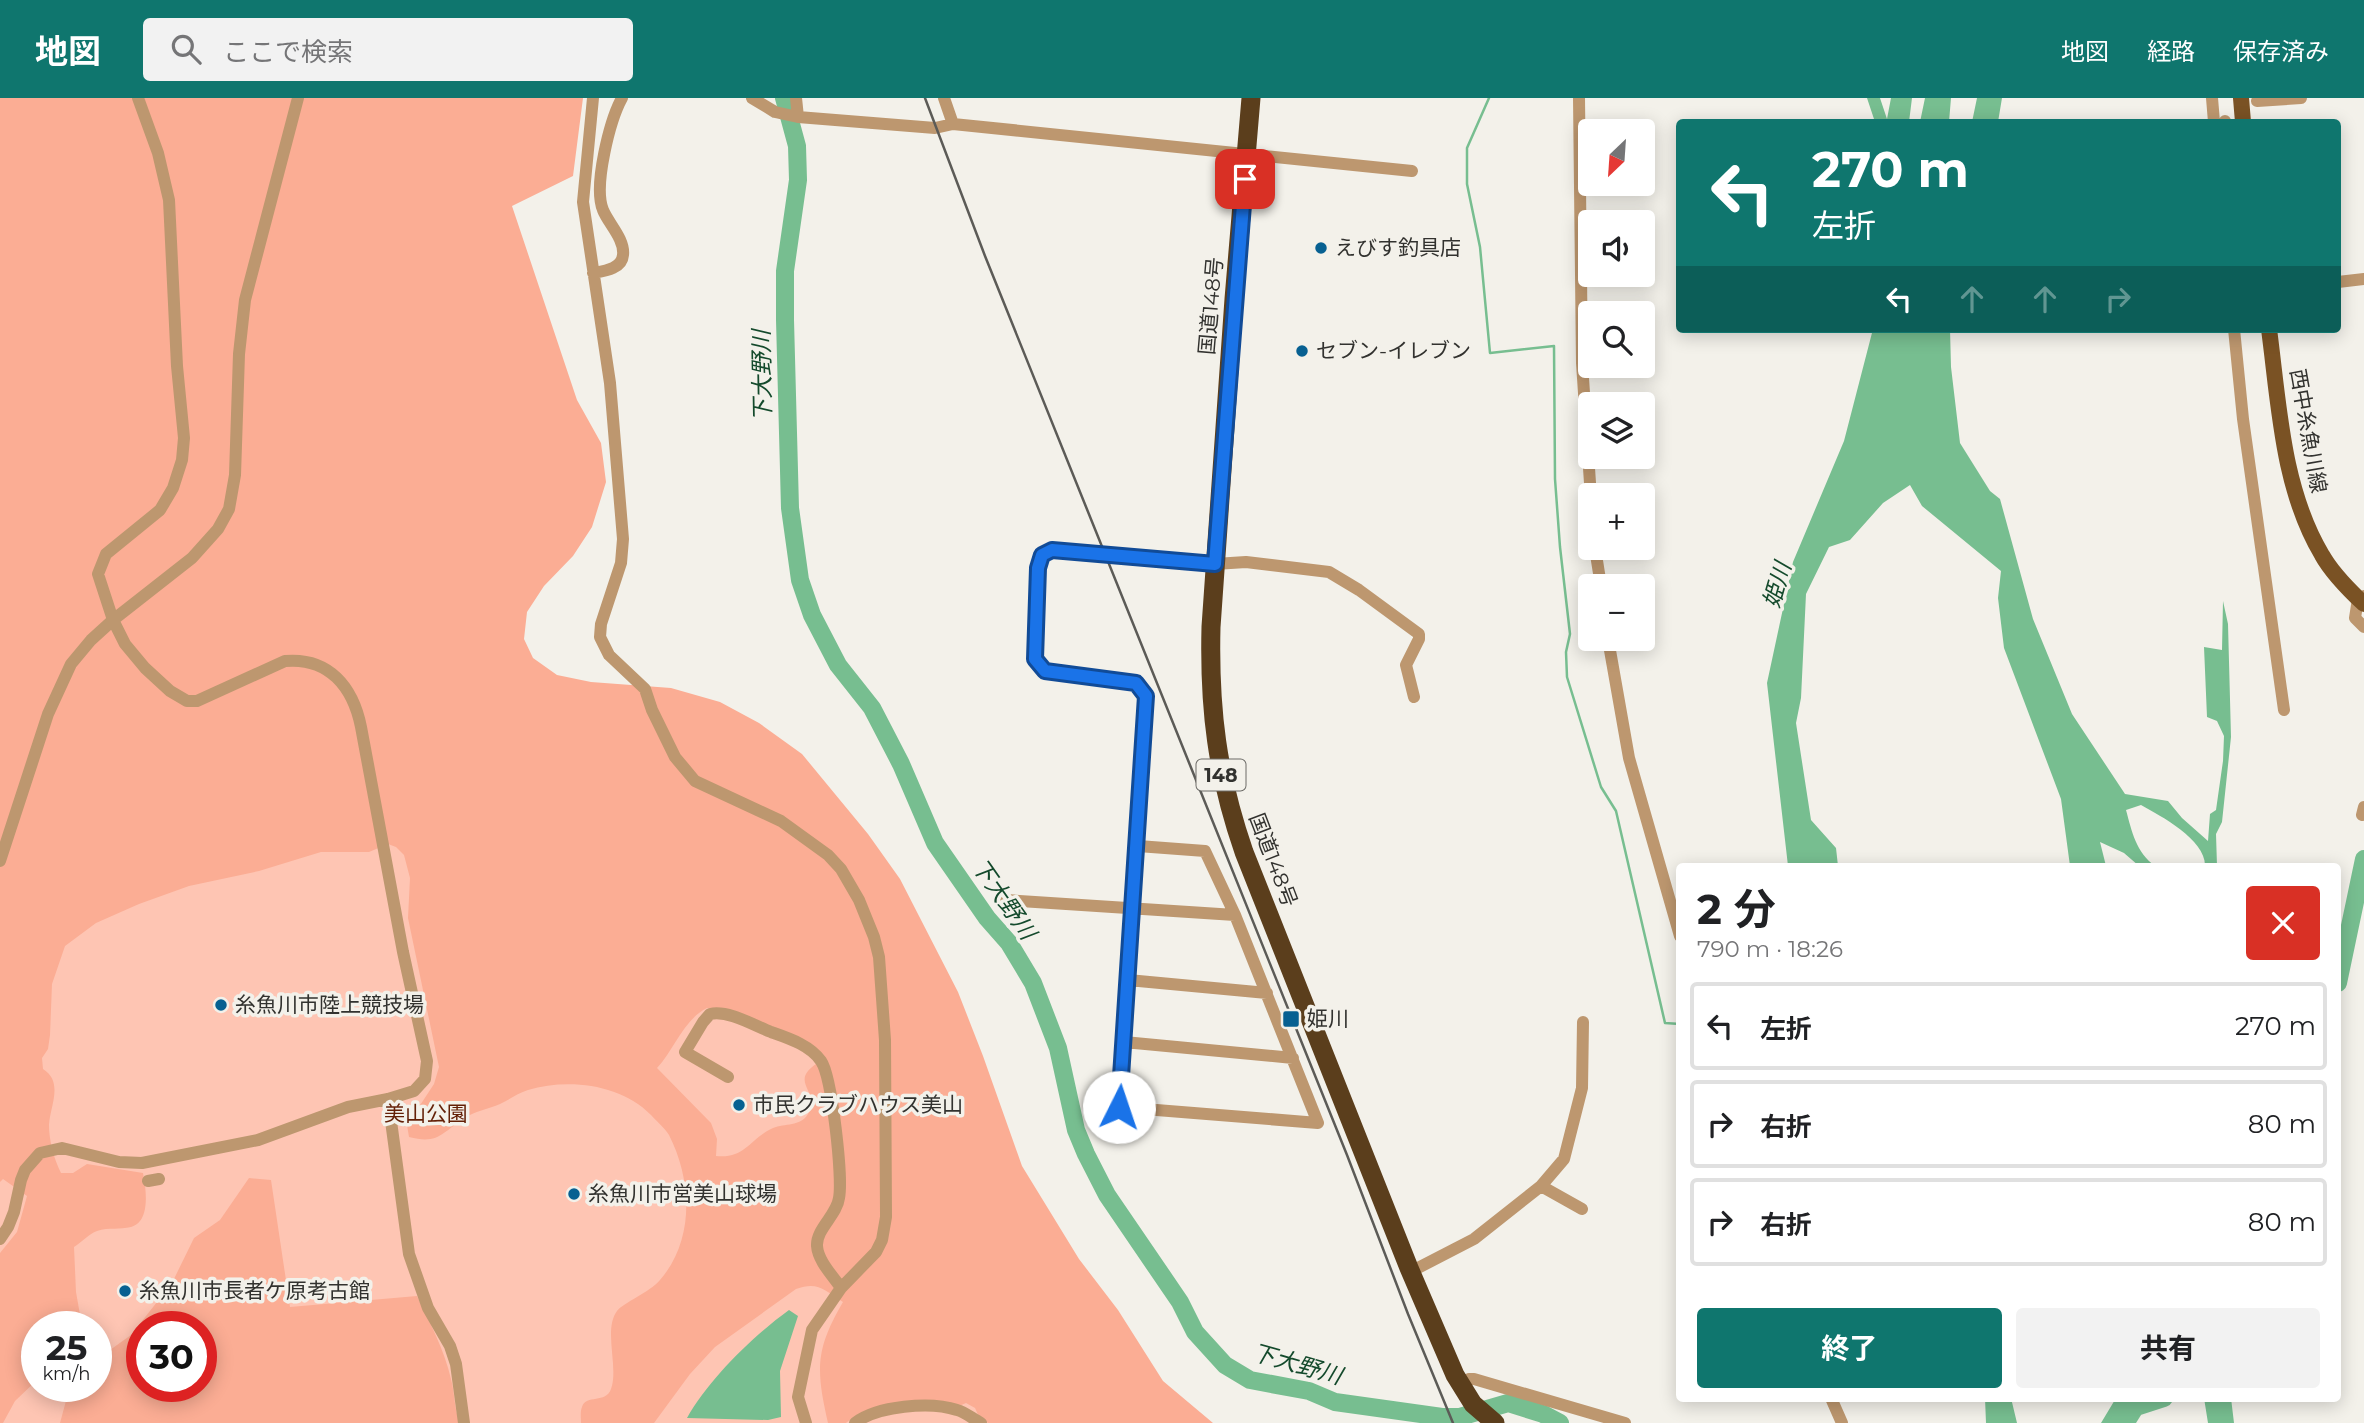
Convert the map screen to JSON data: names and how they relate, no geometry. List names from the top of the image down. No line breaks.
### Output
{"streets":{"highway":["国道148号","148"],"main road":["西中糸魚川線"]},"water":["下大野川","姫川"],"parks":["美山公園"],"places":{"other":["えびす釣具店","セブン-イレブン","糸魚川市陸上競技場","市民クラブハウス美山","糸魚川市営美山球場","糸魚川市長者ケ原考古館"],"transit":["姫川"]},"north":"bottom left","page":{"header":"地図","search":"ここで検索","nav":["地図","経路","保存済み"],"map_buttons":["+","−"],"turn":["270 m","左折"],"heading":["2 分","790 m · 18:26"],"list":[{"name":"左折","value":"270 m"},{"name":"右折","value":"80 m"},{"name":"右折","value":"80 m"}],"buttons":["終了","共有"],"speed":"25 km/h","limit":"30"}}
